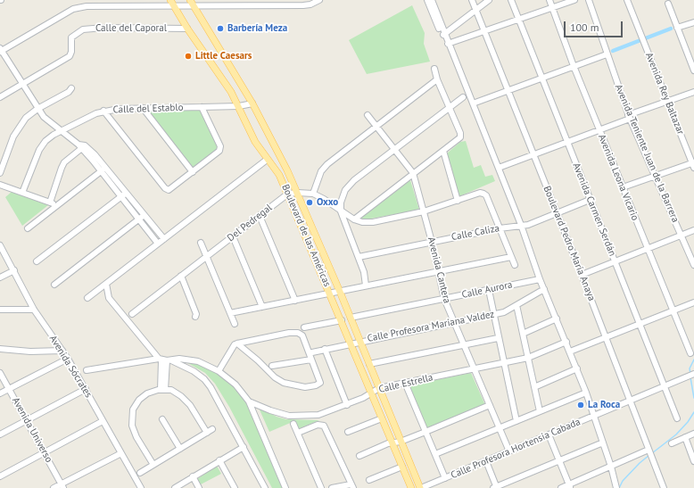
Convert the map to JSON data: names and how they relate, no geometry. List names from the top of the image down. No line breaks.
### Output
{"streets":{"main road":["Boulevard de las Américas"],"street":["Calle del Caporal","Avenida Rey Baltazar","Calle del Establo","Avenida Teniente Juan de la Barrera","Avenida Leona Vicario","Avenida Carmen Serdán","Del Pedregal","Calle Caliza","Boulevard Pedro María Anaya","Avenida Cantera","Calle Aurora","Calle Profesora Mariana Valdez","Avenida Sócrates","Calle Estrella","Avenida Universo","Calle Profesora Hortensia Cabada"]},"crossings":[["Calle del Caporal","Boulevard de las Américas"],["Calle del Establo","Boulevard de las Américas"],["Avenida Carmen Serdán","Calle Caliza"],["Avenida Carmen Serdán","Calle Profesora Hortensia Cabada"],["Del Pedregal","Boulevard de las Américas"],["Calle Caliza","Boulevard Pedro María Anaya"],["Calle Caliza","Avenida Cantera"],["Boulevard de las Américas","Calle Aurora"],["Boulevard de las Américas","Calle Profesora Mariana Valdez"],["Boulevard de las Américas","Calle Estrella"],["Boulevard de las Américas","Calle Profesora Hortensia Cabada"],["Boulevard Pedro María Anaya","Calle Profesora Hortensia Cabada"],["Avenida Cantera","Calle Aurora"],["Avenida Cantera","Calle Profesora Mariana Valdez"],["Avenida Cantera","Calle Estrella"],["Avenida Cantera","Calle Profesora Hortensia Cabada"]],"places":["Barbería Meza","Little Caesars","Oxxo","La Roca"],"scale_bar":"100 m"}
